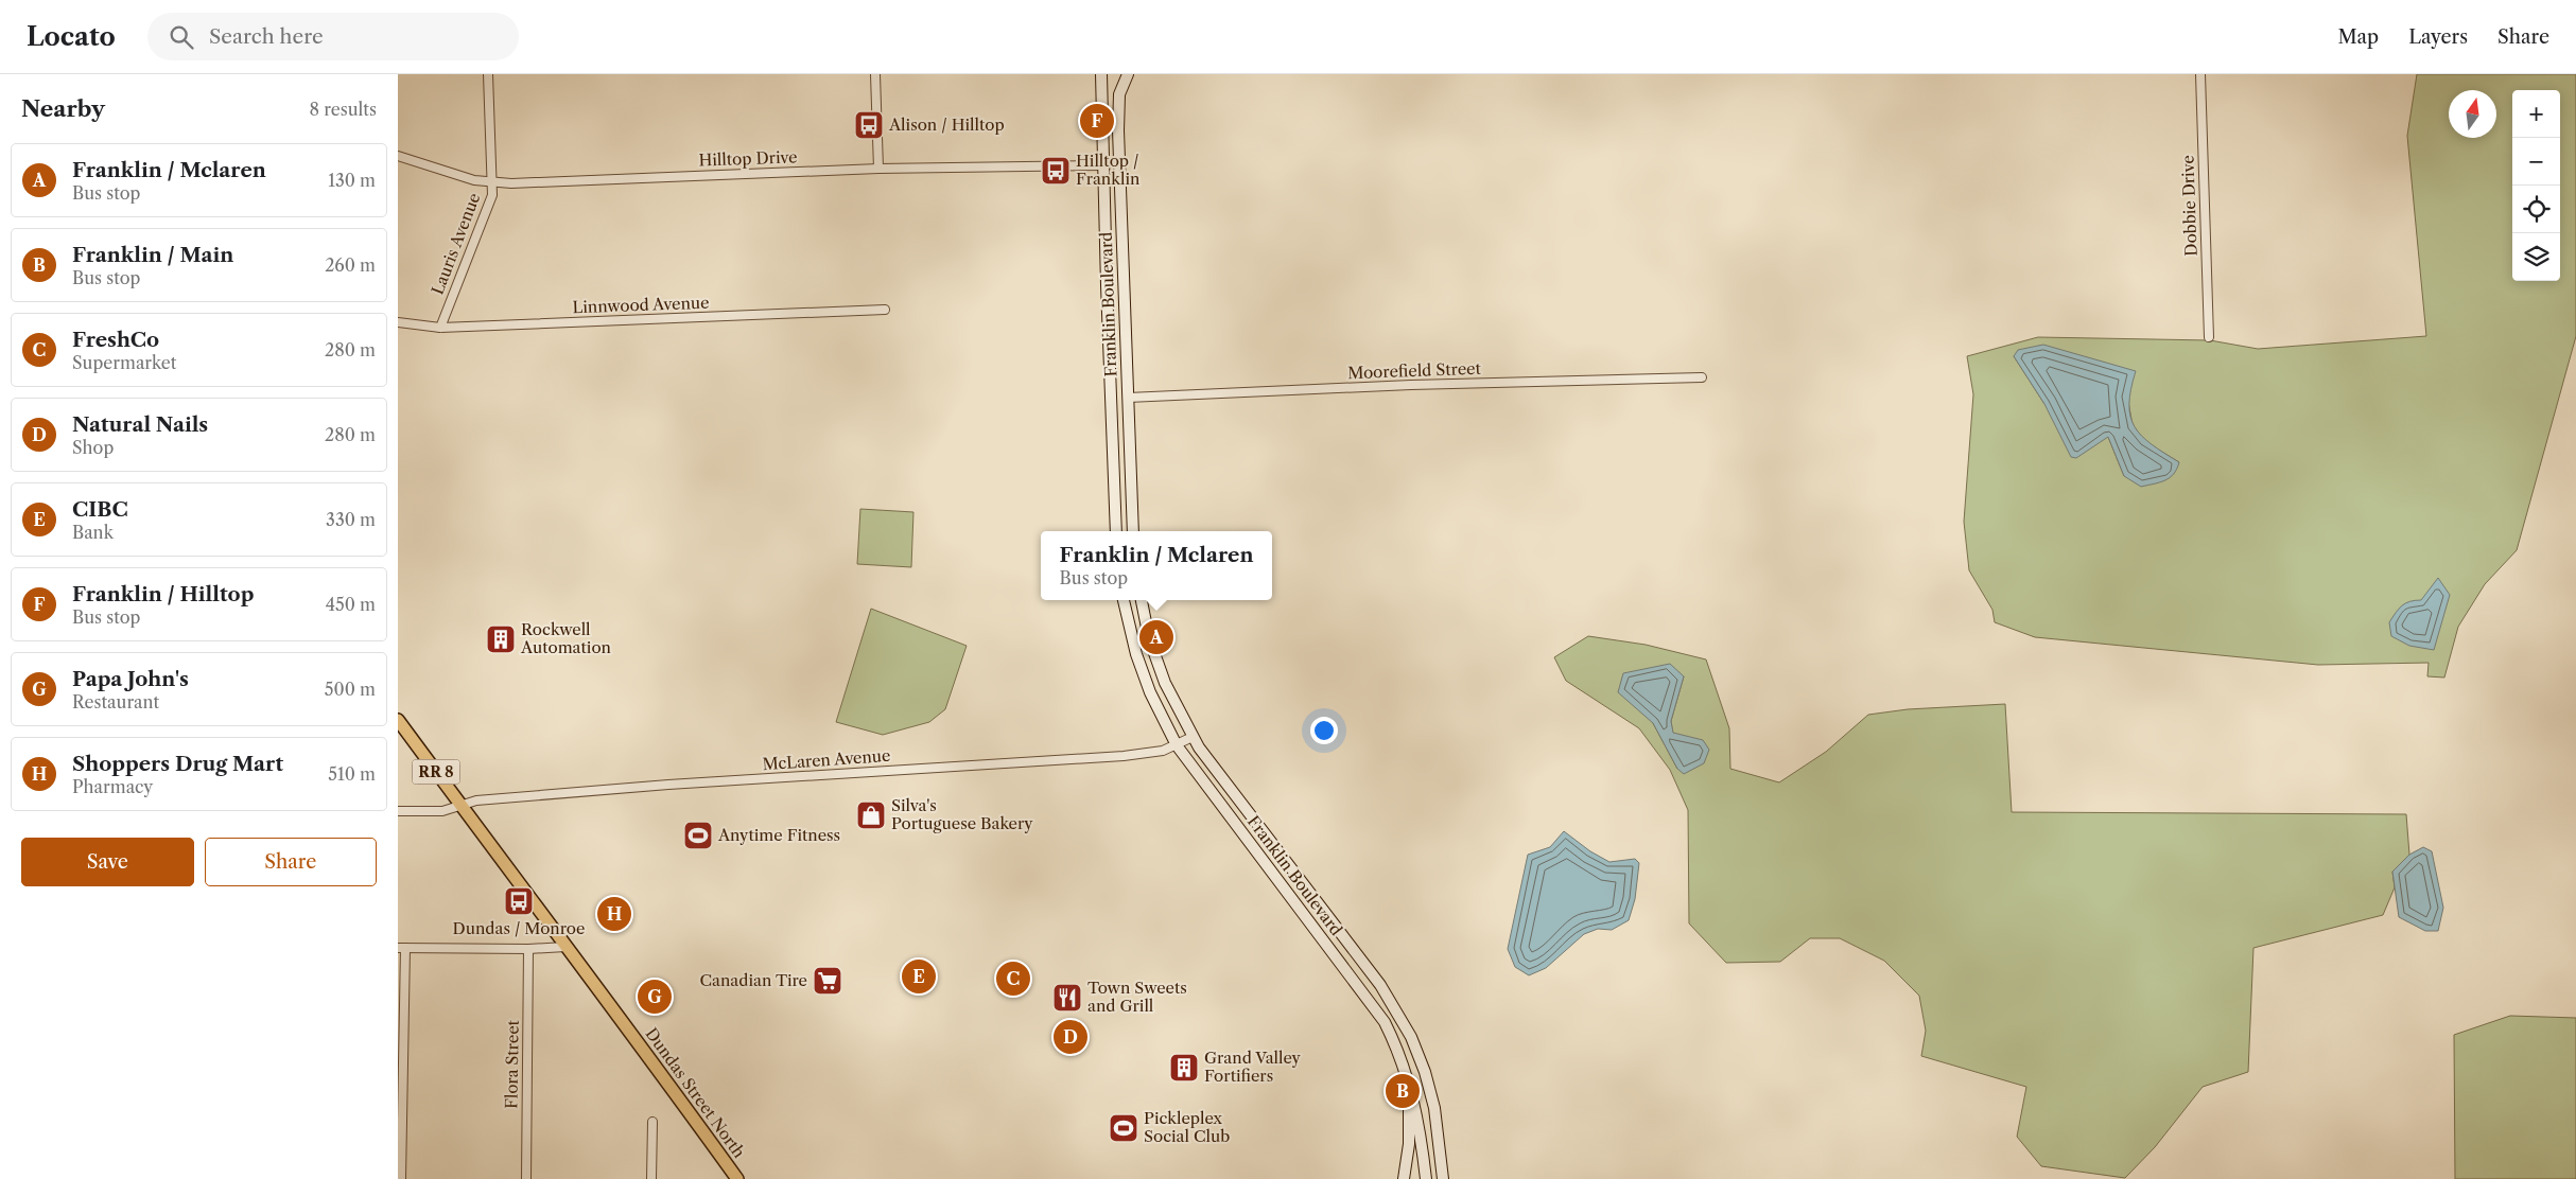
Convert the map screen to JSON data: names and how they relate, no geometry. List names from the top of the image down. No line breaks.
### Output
{"streets":{"main road":["Franklin Boulevard","RR 8","Dundas Street North"],"street":["Hilltop Drive","Dobbie Drive","Lauris Avenue","Linnwood Avenue","Moorefield Street","McLaren Avenue","Flora Street"]},"crossings":[["Hilltop Drive","Lauris Avenue"],["Hilltop Drive","Franklin Boulevard"],["Lauris Avenue","Linnwood Avenue"],["Franklin Boulevard","Moorefield Street"],["Franklin Boulevard","McLaren Avenue"],["McLaren Avenue","Dundas Street North"]],"places":{"bus stop":["Alison / Hilltop","Hilltop / Franklin","Dundas / Monroe"],"building":["Rockwell Automation","Grand Valley Fortifiers"],"shop":["Silva's Portuguese Bakery"],"sports":["Anytime Fitness","Pickleplex Social Club"],"supermarket":["Canadian Tire"],"restaurant":["Town Sweets and Grill"]},"north":"top","page":{"header":"Locato","search":"Search here","nav":["Map","Layers","Share"],"heading":["Nearby","8 results"],"map_buttons":["+","−"],"pins":["F","A","H","E","C","G","D","B"],"list":[{"mark":"A","name":"Franklin / Mclaren","note":"Bus stop","value":"130 m"},{"mark":"B","name":"Franklin / Main","note":"Bus stop","value":"260 m"},{"mark":"C","name":"FreshCo","note":"Supermarket","value":"280 m"},{"mark":"D","name":"Natural Nails","note":"Shop","value":"280 m"},{"mark":"E","name":"CIBC","note":"Bank","value":"330 m"},{"mark":"F","name":"Franklin / Hilltop","note":"Bus stop","value":"450 m"},{"mark":"G","name":"Papa John's","note":"Restaurant","value":"500 m"},{"mark":"H","name":"Shoppers Drug Mart","note":"Pharmacy","value":"510 m"}],"popup":["Franklin / Mclaren","Bus stop"],"buttons":["Save","Share"]}}
